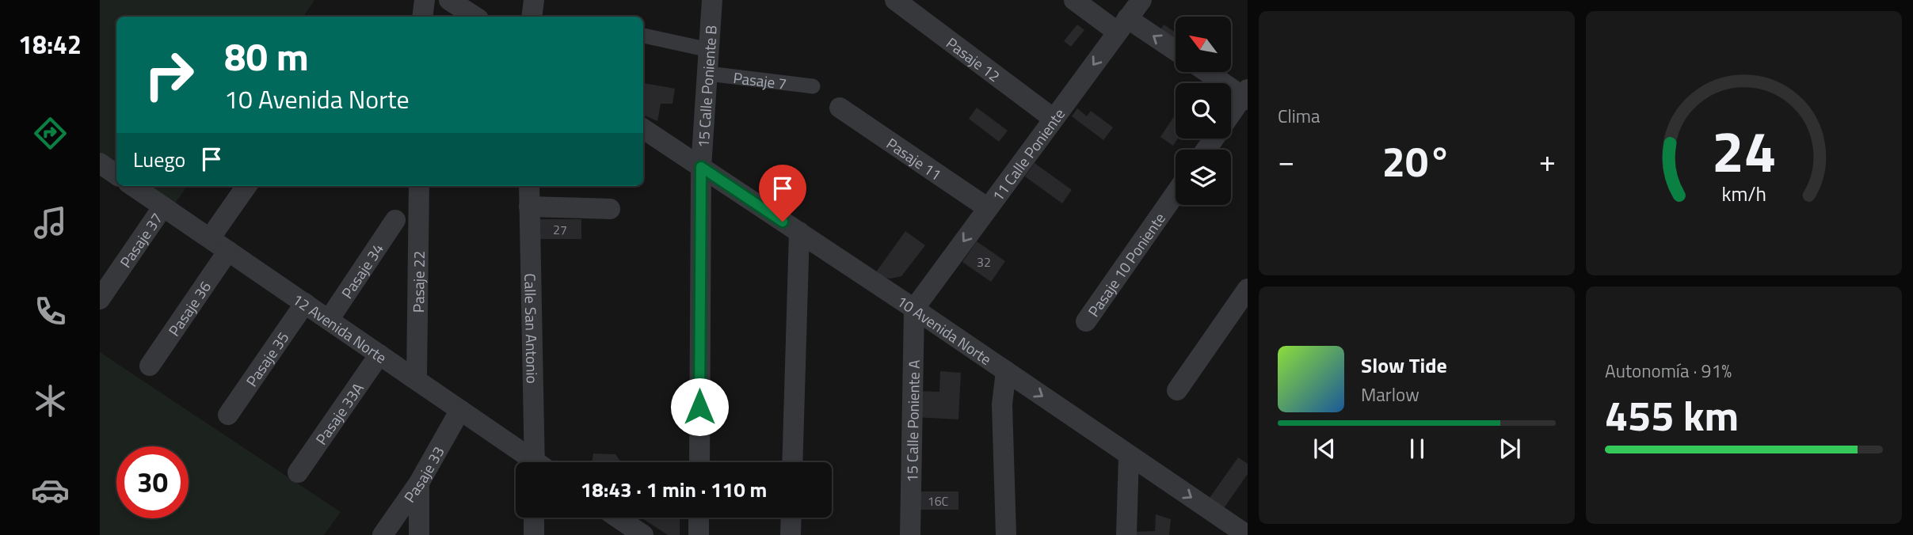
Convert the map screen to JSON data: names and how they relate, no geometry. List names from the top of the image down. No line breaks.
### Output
{"streets":{"street":["Pasaje 12","Pasaje 7","15 Calle Poniente B","11 Calle Poniente","Pasaje 11","Pasaje 37","Pasaje 10 Poniente","Pasaje 34","Pasaje 22","Pasaje 36","12 Avenida Norte","Calle San Antonio","10 Avenida Norte","Pasaje 35","Pasaje 33A","15 Calle Poniente A","Pasaje 33"]},"crossings":[["Pasaje 12","11 Calle Poniente"],["Pasaje 7","15 Calle Poniente B"],["15 Calle Poniente B","10 Avenida Norte"],["11 Calle Poniente","Pasaje 11"],["11 Calle Poniente","10 Avenida Norte"],["11 Calle Poniente","15 Calle Poniente A"],["Pasaje 37","12 Avenida Norte"],["Pasaje 34","12 Avenida Norte"],["Pasaje 22","12 Avenida Norte"],["Pasaje 36","12 Avenida Norte"],["12 Avenida Norte","Pasaje 35"],["12 Avenida Norte","Pasaje 33A"],["12 Avenida Norte","Pasaje 33"],["10 Avenida Norte","15 Calle Poniente A"]],"one_way":["11 Calle Poniente","10 Avenida Norte"],"house_numbers":["27","32","16C"],"north":"top left","page":{"tabs":"18:42","tile":["Clima",["Autonomía · 91%","455 km"]],"turn":["80 m","10 Avenida Norte"],"then":"Luego","heat":["−","20°","+"],"song":["Slow Tide","Marlow"],"limit":"30","trip":"18:43 · 1 min · 110 m","gauge":["24","km/h"]}}
